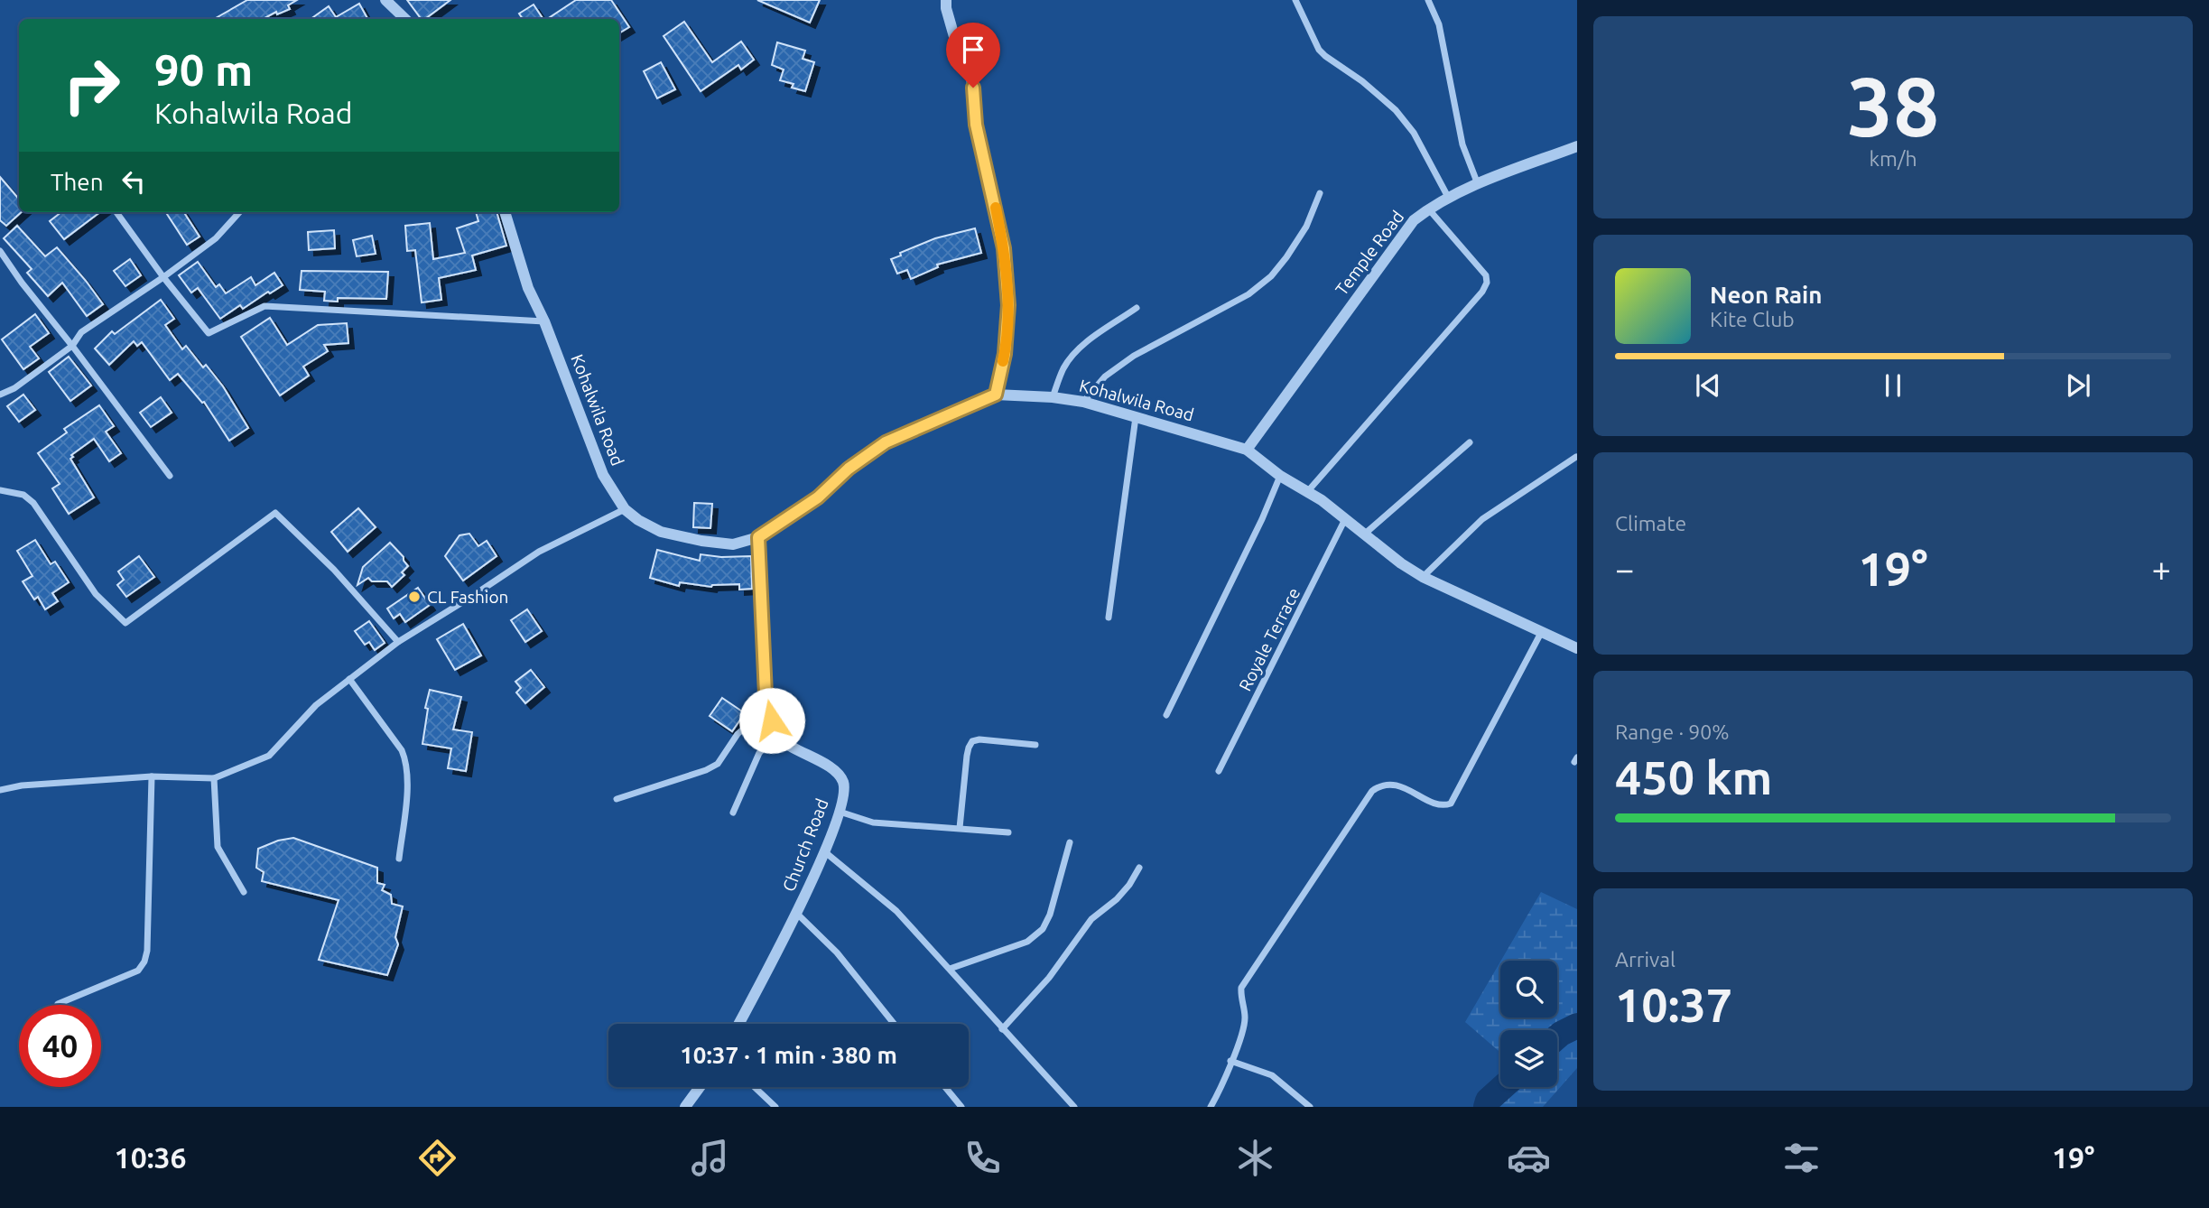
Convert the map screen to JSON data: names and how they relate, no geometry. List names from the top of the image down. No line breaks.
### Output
{"streets":{"street":["Temple Road","Kohalwila Road","Royale Terrace","Church Road"]},"crossings":[["Temple Road","Kohalwila Road"],["Kohalwila Road","Royale Terrace"]],"places":["CL Fashion"],"page":{"tile":[["38","km/h"],"Climate",["Range · 90%","450 km"],["Arrival","10:37"]],"turn":["90 m","Kohalwila Road"],"then":"Then","song":["Neon Rain","Kite Club"],"heat":["−","19°","+"],"limit":"40","trip":"10:37 · 1 min · 380 m","tabs":["10:36","19°"]}}
